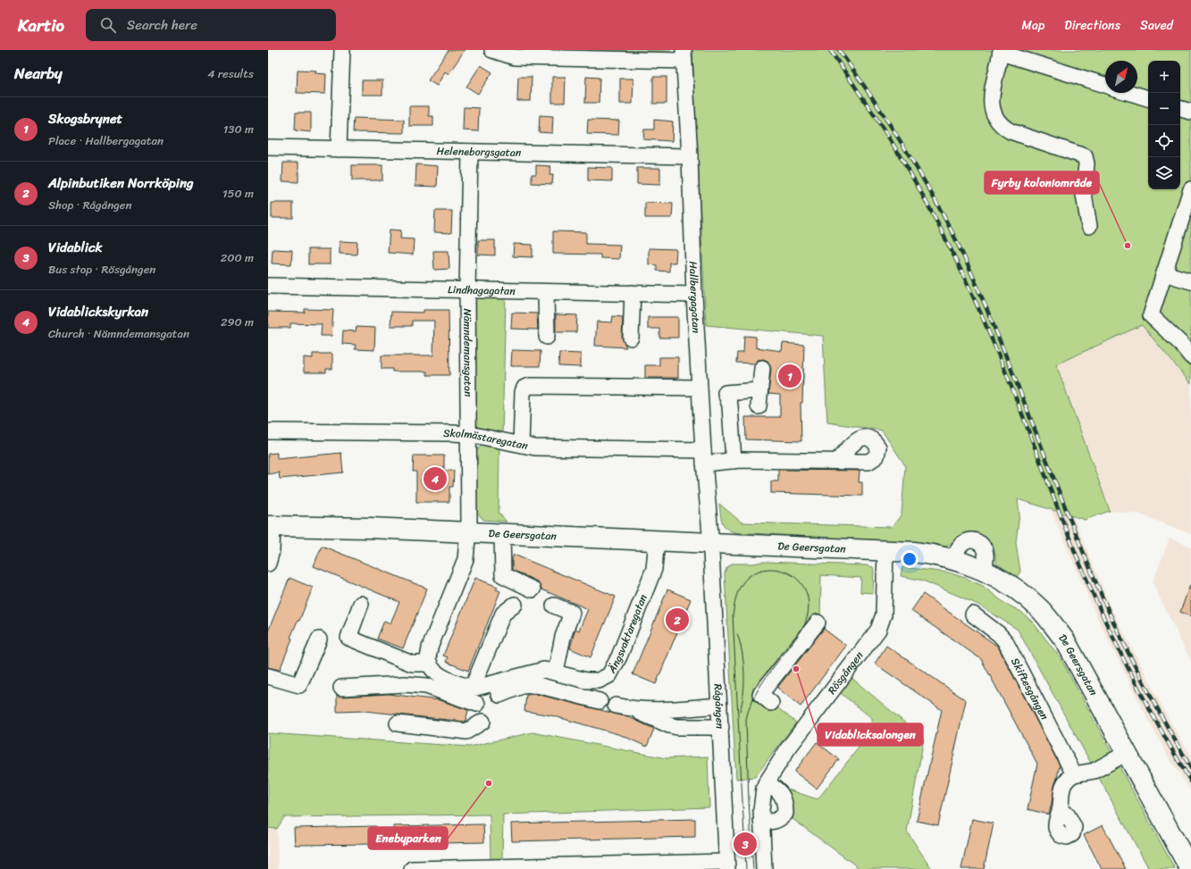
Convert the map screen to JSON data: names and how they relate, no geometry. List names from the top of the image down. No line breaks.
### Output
{"streets":{"main road":["De Geersgatan"],"street":["Heleneborgsgatan","Lindhagagatan","Hallbergagatan","Nämndemansgatan","Skolmästaregatan","Ängsvaktaregatan","Rösgången","Skiftesgången","Rågången"]},"crossings":[["Heleneborgsgatan","Hallbergagatan"],["Heleneborgsgatan","Nämndemansgatan"],["Lindhagagatan","Hallbergagatan"],["Lindhagagatan","Nämndemansgatan"],["Hallbergagatan","Skolmästaregatan"],["Hallbergagatan","De Geersgatan"],["Hallbergagatan","Rågången"],["Nämndemansgatan","Skolmästaregatan"],["Nämndemansgatan","De Geersgatan"],["De Geersgatan","Ängsvaktaregatan"],["De Geersgatan","Rösgången"],["De Geersgatan","Rågången"]],"places":["Fyrby koloniområde","Vidablicksalongen","Enebyparken"],"north":"top right","page":{"header":"Kartio","search":"Search here","nav":["Map","Directions","Saved"],"heading":["Nearby","4 results"],"map_buttons":["+","−"],"list":[{"mark":"1","name":"Skogsbrynet","note":"Place · Hallbergagatan","value":"130 m"},{"mark":"2","name":"Alpinbutiken Norrköping","note":"Shop · Rågången","value":"150 m"},{"mark":"3","name":"Vidablick","note":"Bus stop · Rösgången","value":"200 m"},{"mark":"4","name":"Vidablickskyrkan","note":"Church · Nämndemansgatan","value":"290 m"}],"pins":["1","4","2","3"]}}
